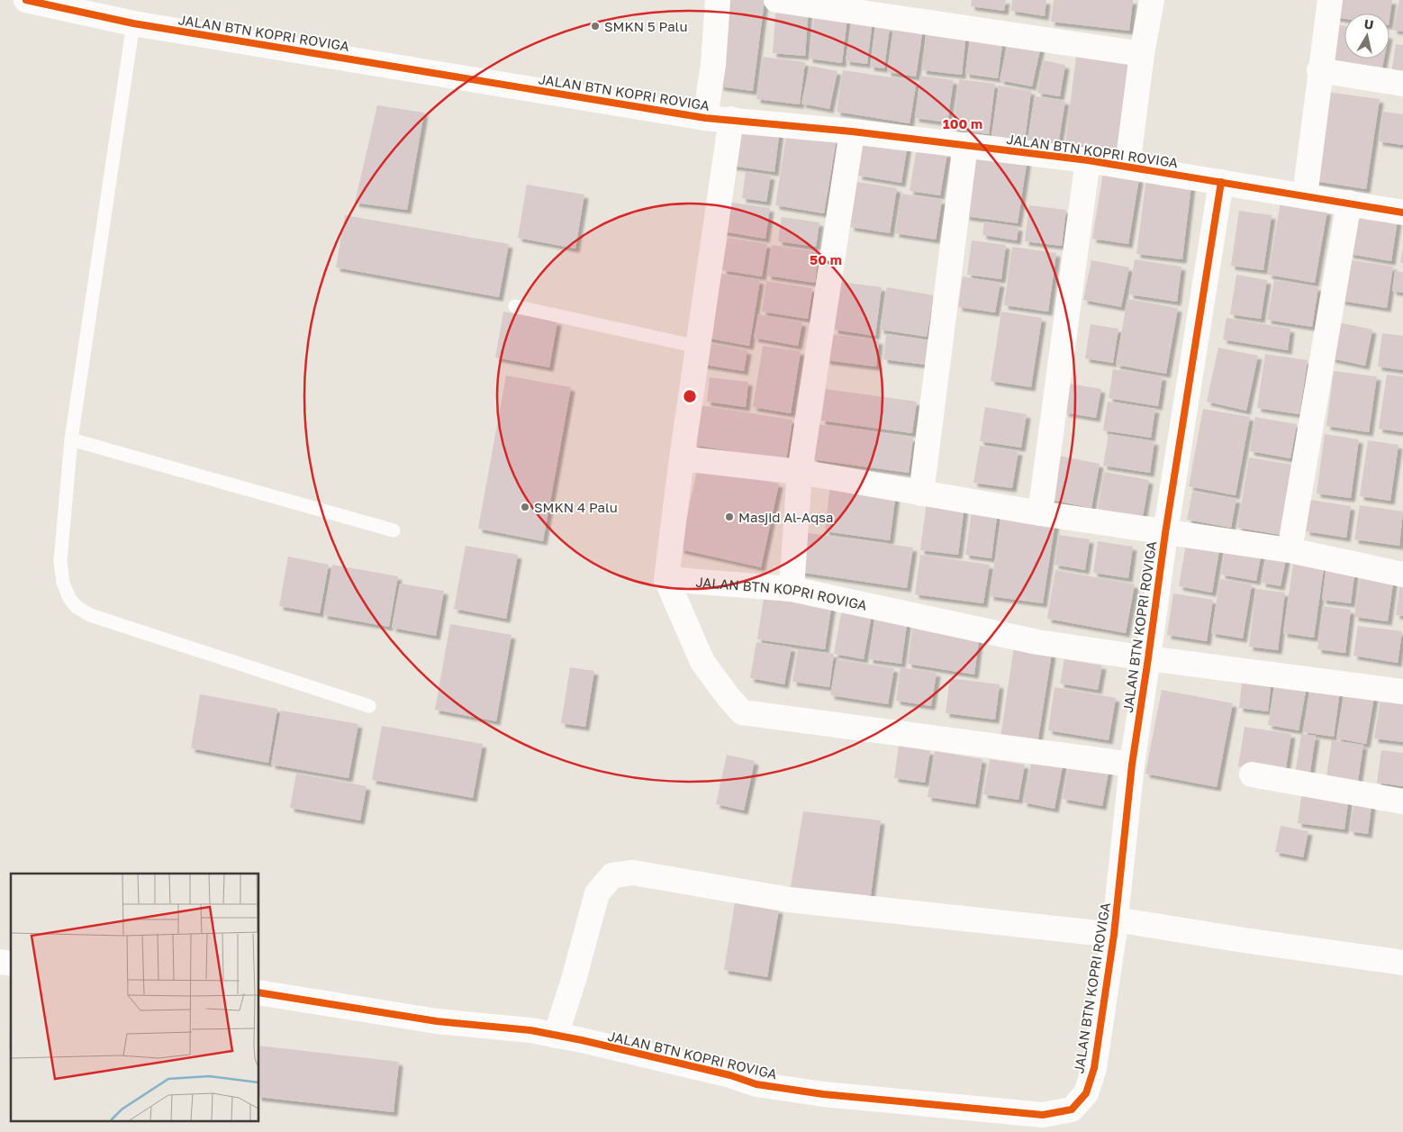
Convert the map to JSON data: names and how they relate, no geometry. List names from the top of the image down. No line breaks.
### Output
{"streets":{"street":["JALAN BTN KOPRI ROVIGA"]},"places":["SMKN 5 Palu","SMKN 4 Palu","Masjid Al-Aqsa"],"north":"top","rings":["100 m","50 m"]}
